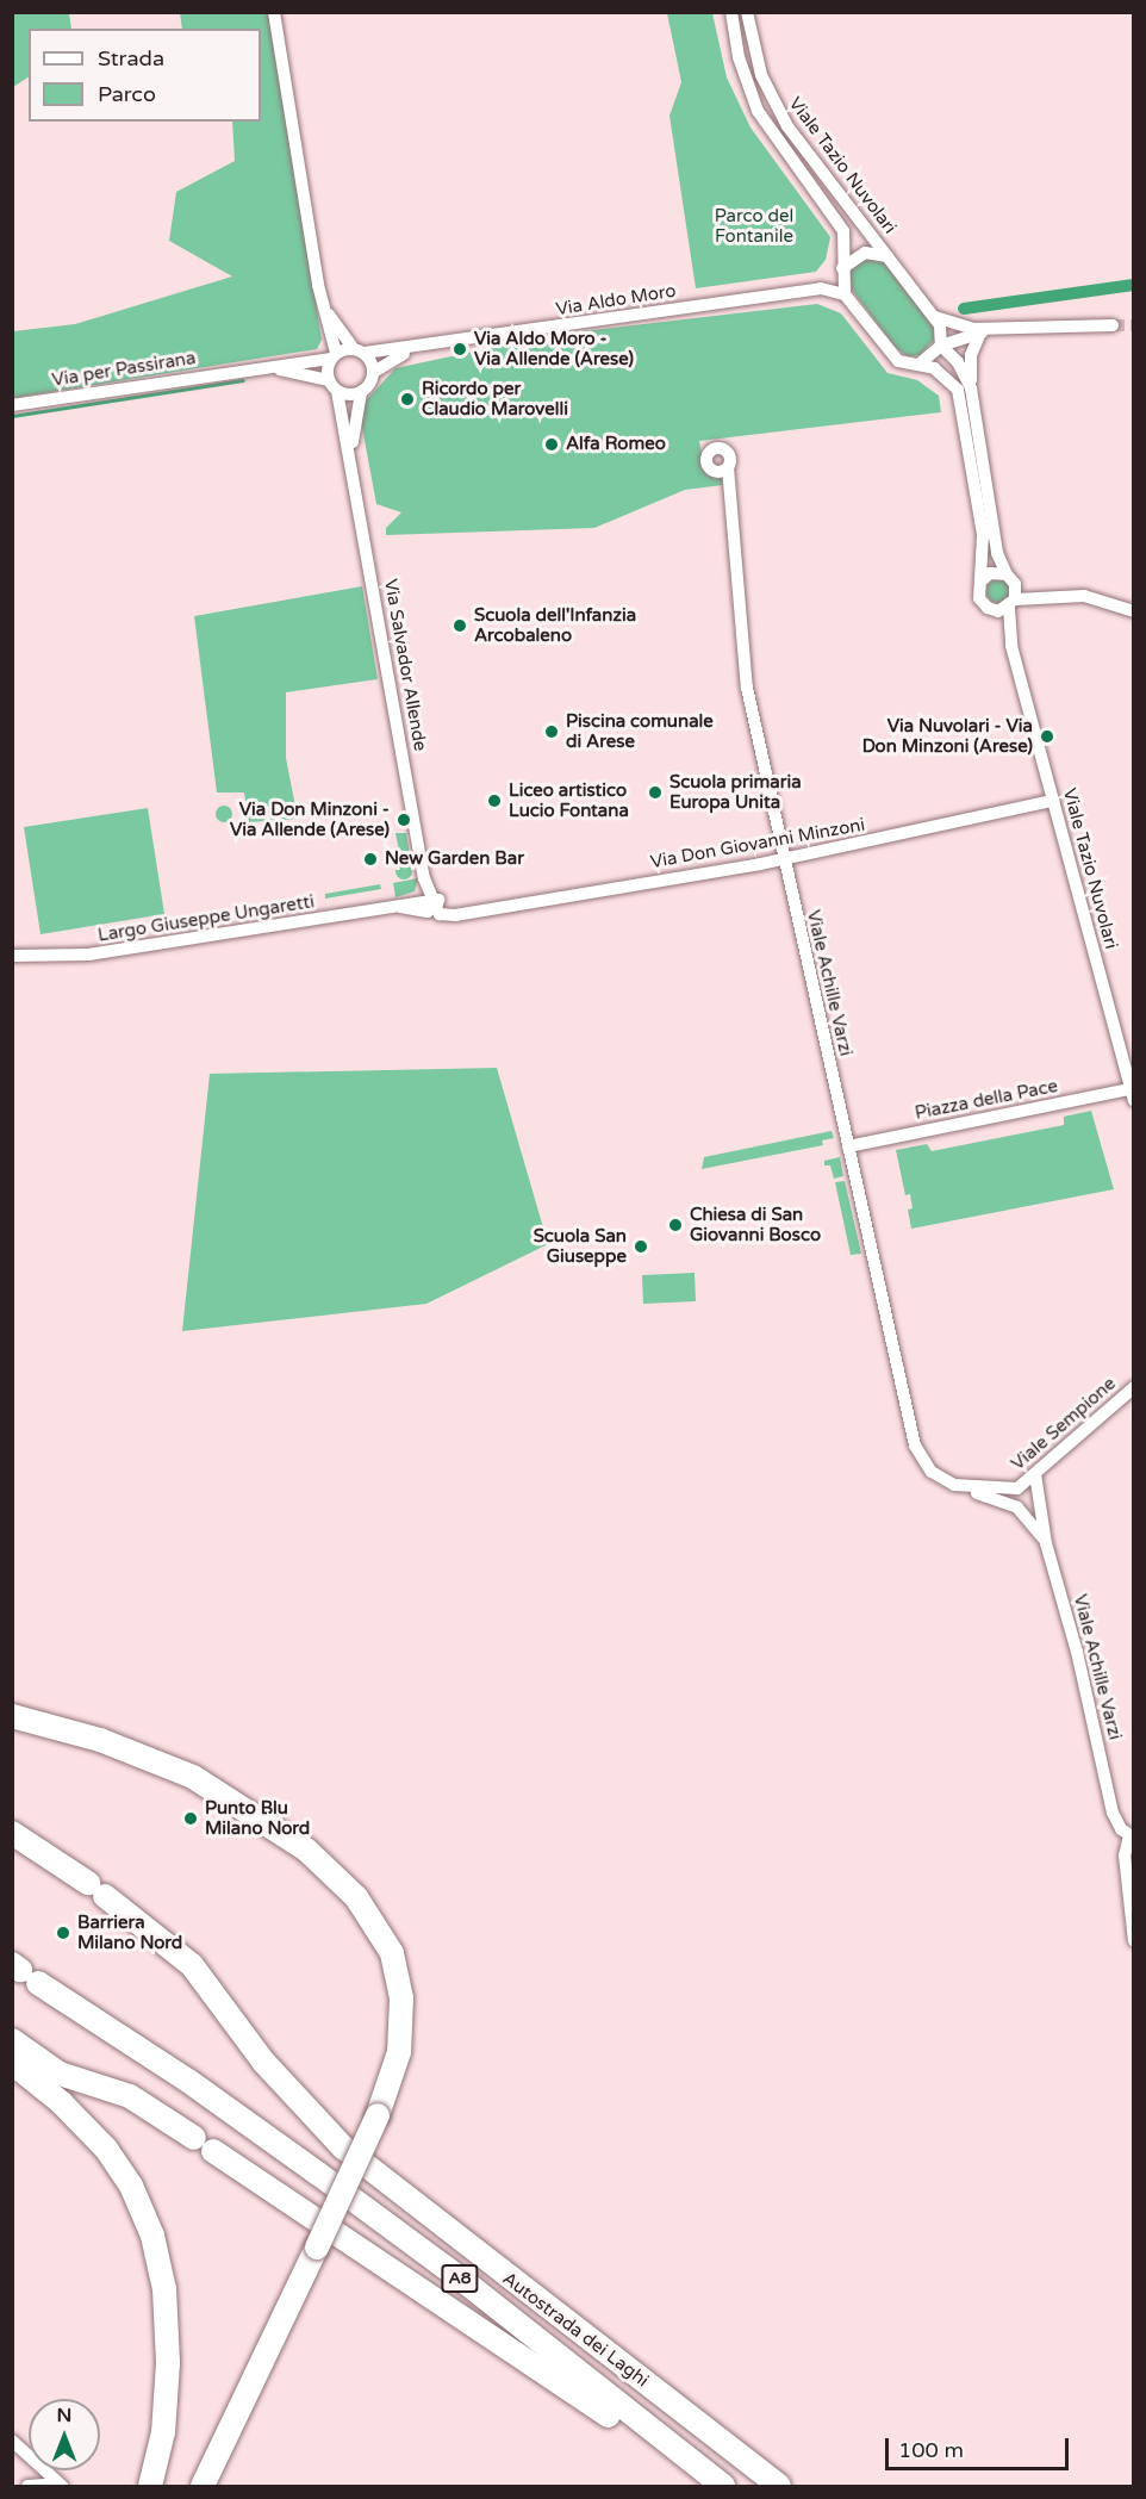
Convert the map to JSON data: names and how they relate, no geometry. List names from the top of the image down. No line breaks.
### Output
{"streets":{"highway":["A8","Autostrada dei Laghi"],"street":["Viale Tazio Nuvolari","Via Aldo Moro","Via per Passirana","Via Salvador Allende","Via Don Giovanni Minzoni","Largo Giuseppe Ungaretti","Viale Achille Varzi","Piazza della Pace","Viale Sempione"]},"crossings":[["Viale Tazio Nuvolari","Via Aldo Moro"],["Viale Tazio Nuvolari","Via Don Giovanni Minzoni"],["Viale Tazio Nuvolari","Piazza della Pace"],["Via Aldo Moro","Via per Passirana"],["Via Aldo Moro","Via Salvador Allende"],["Via per Passirana","Via Salvador Allende"],["Via Salvador Allende","Via Don Giovanni Minzoni"],["Via Salvador Allende","Largo Giuseppe Ungaretti"],["Via Don Giovanni Minzoni","Largo Giuseppe Ungaretti"],["Via Don Giovanni Minzoni","Viale Achille Varzi"],["Viale Achille Varzi","Piazza della Pace"],["Viale Achille Varzi","Viale Sempione"],["A8","Autostrada dei Laghi"]],"parks":["Parco del Fontanile"],"places":["Via Aldo Moro - Via Allende (Arese)","Ricordo per Claudio Marovelli","Alfa Romeo","Scuola dell'Infanzia Arcobaleno","Piscina comunale di Arese","Via Nuvolari - Via Don Minzoni (Arese)","Scuola primaria Europa Unita","Liceo artistico Lucio Fontana","Via Don Minzoni - Via Allende (Arese)","New Garden Bar","Chiesa di San Giovanni Bosco","Scuola San Giuseppe","Punto Blu Milano Nord","Barriera Milano Nord"],"legend":["Strada","Parco"],"scale_bar":"100 m","north":"top"}
